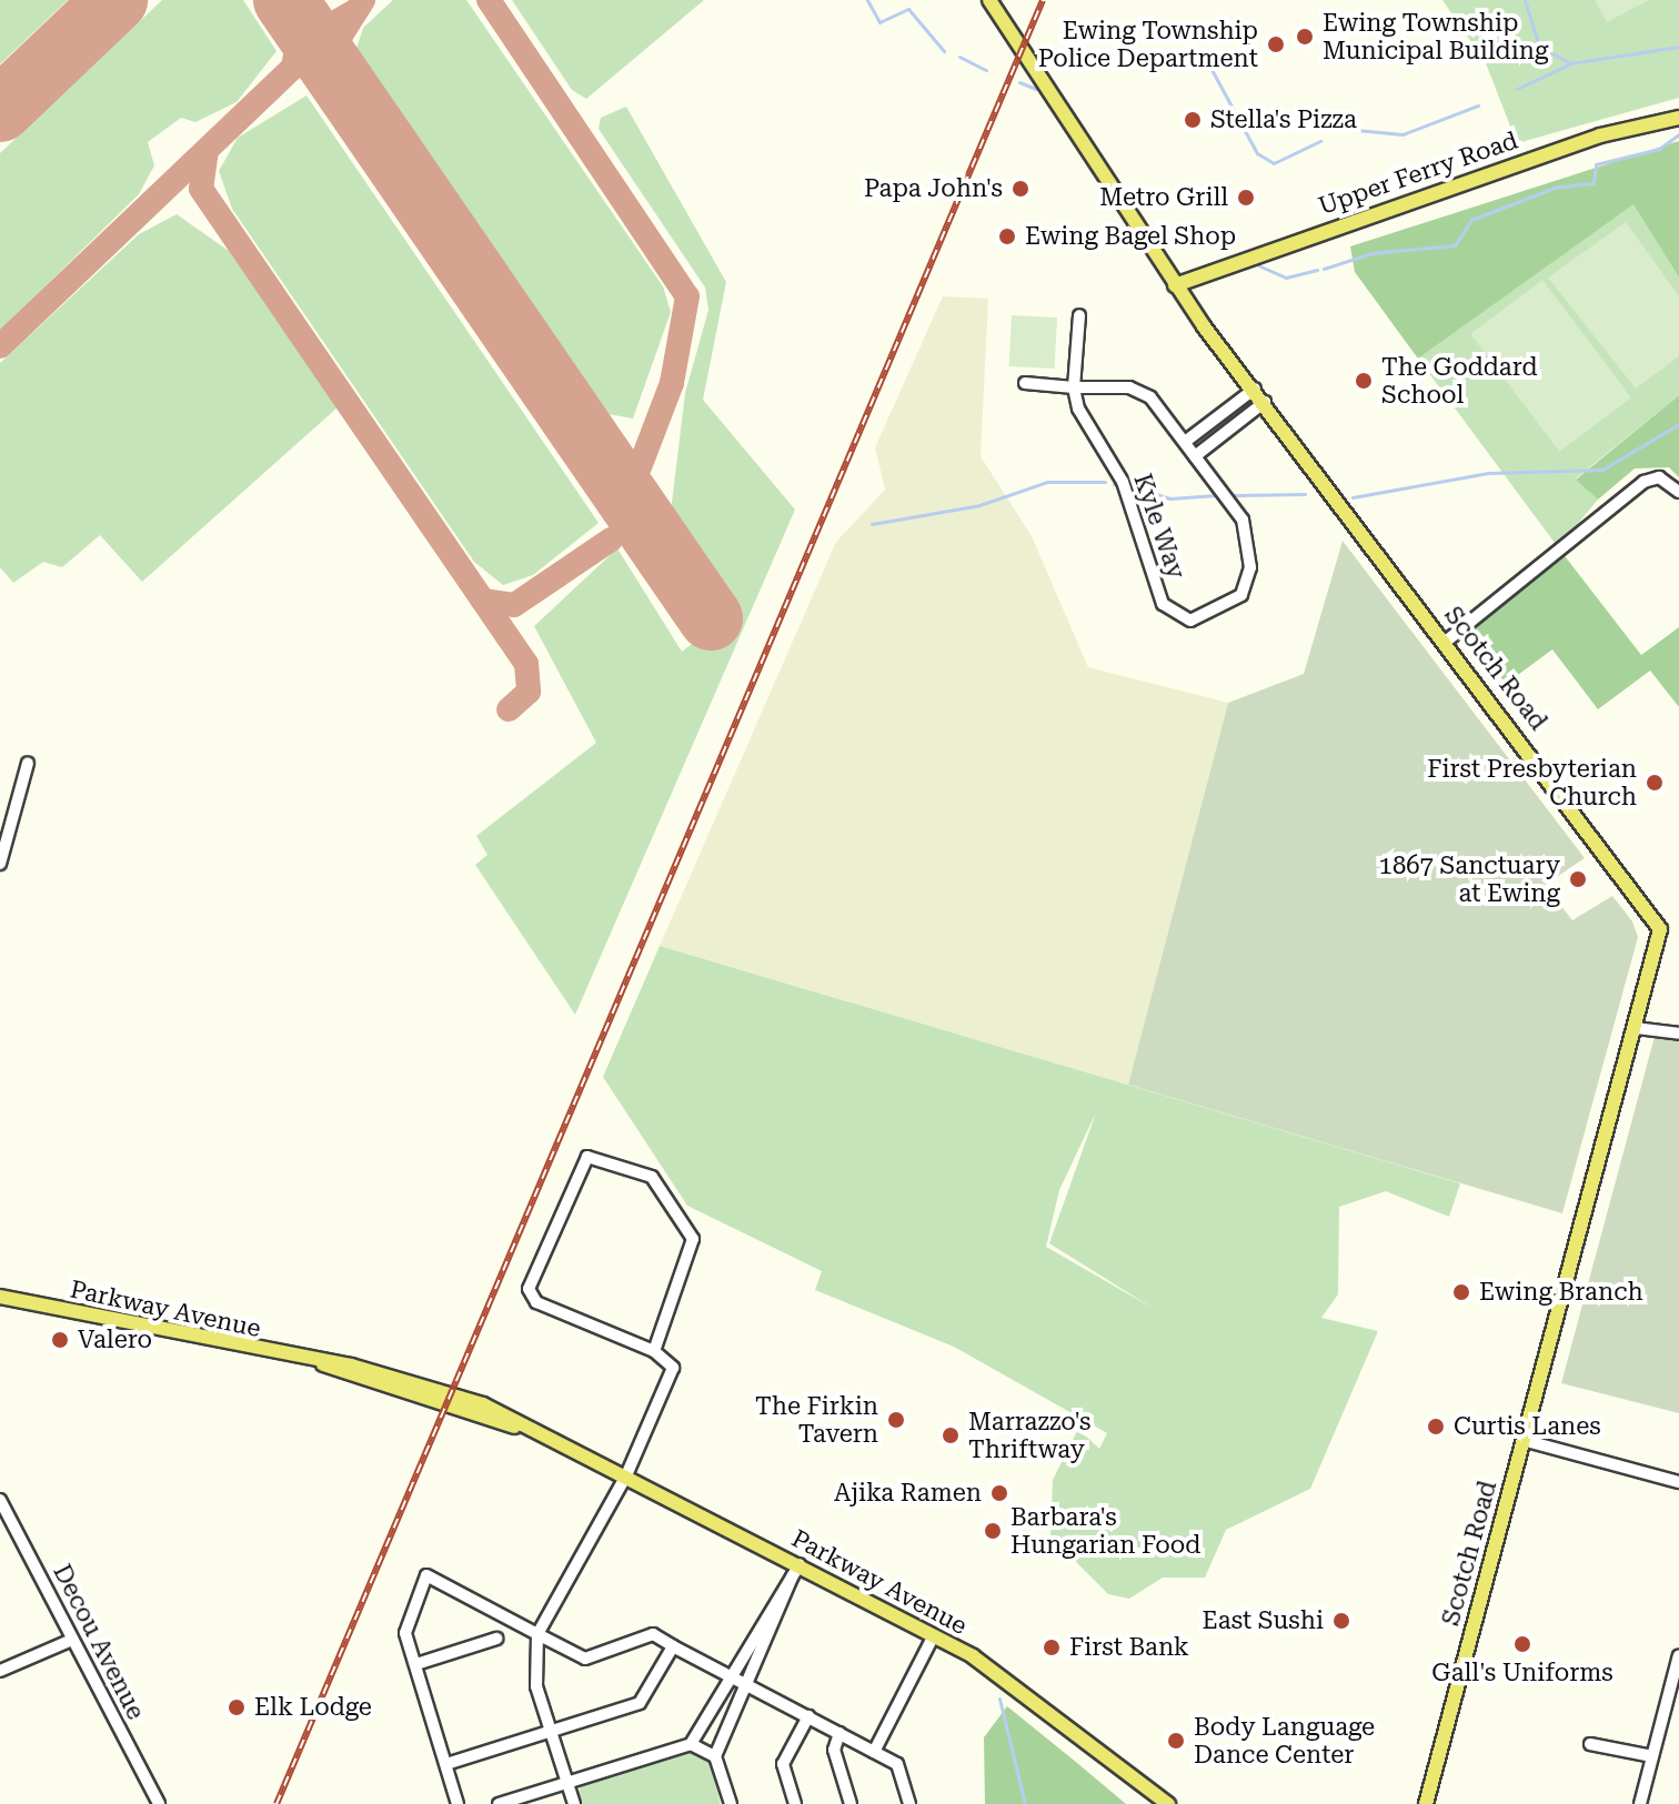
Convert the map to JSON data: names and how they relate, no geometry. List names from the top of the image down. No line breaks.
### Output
{"streets":{"main road":["Upper Ferry Road","Scotch Road","Parkway Avenue"],"street":["Kyle Way","Decou Avenue"]},"crossings":[["Upper Ferry Road","Scotch Road"]],"places":["Ewing Township Municipal Building","Ewing Township Police Department","Stella's Pizza","Papa John's","Metro Grill","Ewing Bagel Shop","The Goddard School","First Presbyterian Church","1867 Sanctuary at Ewing","Ewing Branch","Valero","The Firkin Tavern","Curtis Lanes","Marrazzo's Thriftway","Ajika Ramen","Barbara's Hungarian Food","East Sushi","Gall's Uniforms","First Bank","Elk Lodge","Body Language Dance Center"]}
